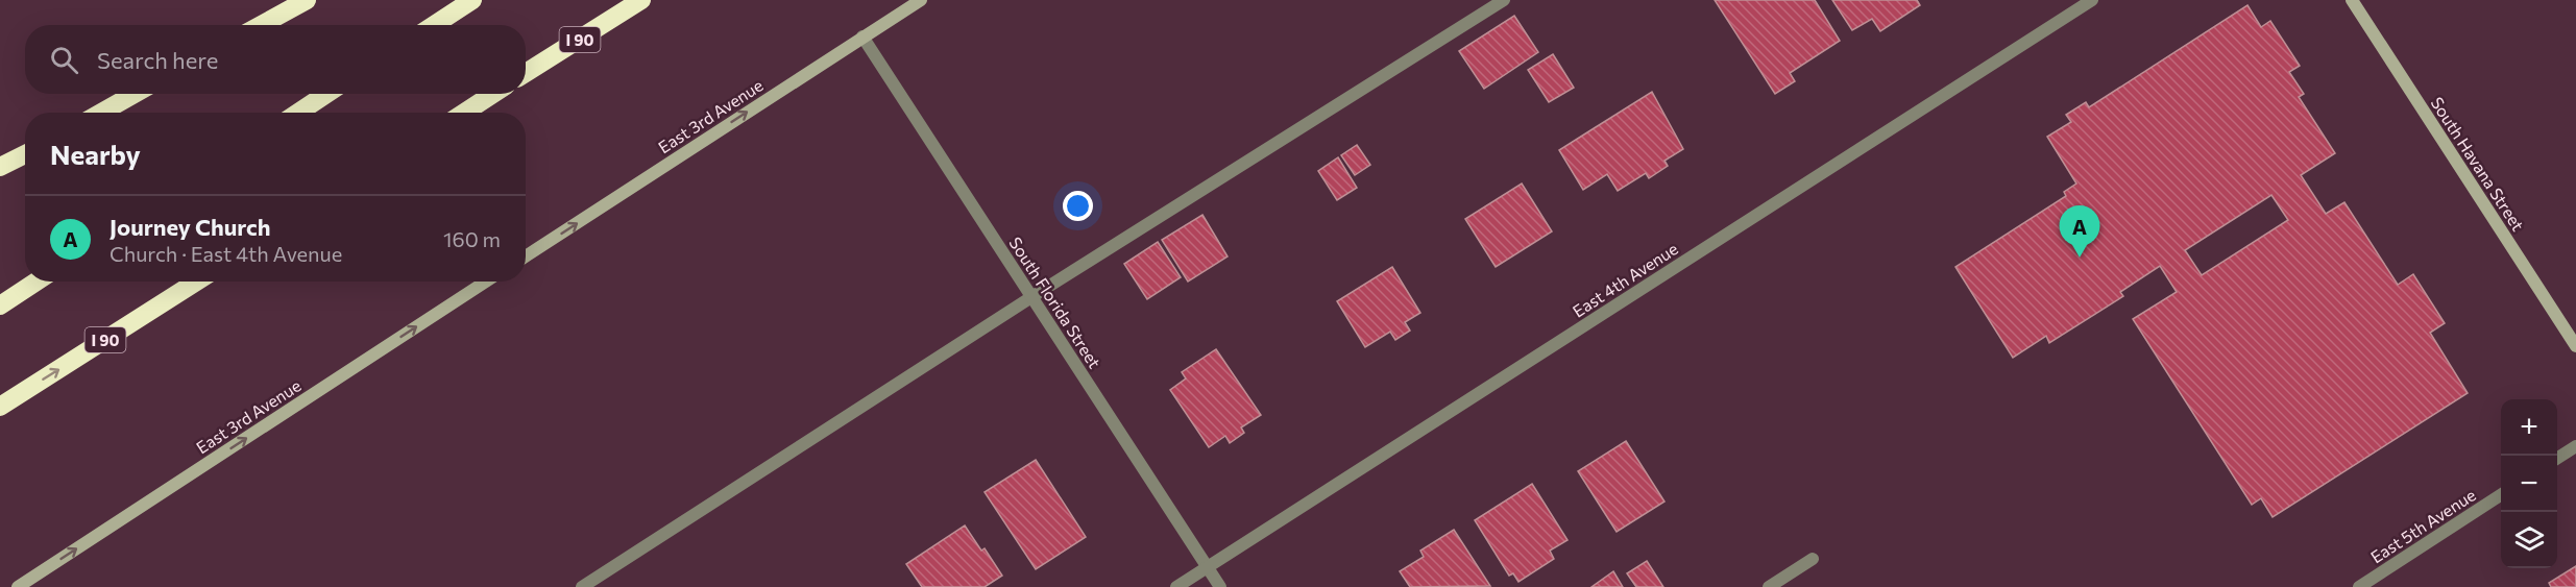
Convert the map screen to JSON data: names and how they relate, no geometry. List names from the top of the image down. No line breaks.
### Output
{"streets":{"highway":["I 90"],"street":["East 3rd Avenue","South Havana Street","East 4th Avenue","South Florida Street","East 5th Avenue"]},"crossings":[["East 3rd Avenue","South Florida Street"],["East 4th Avenue","South Florida Street"]],"one_way":["East 3rd Avenue"],"page":{"search":"Search here","heading":"Nearby","list":[{"mark":"A","name":"Journey Church","note":"Church · East 4th Avenue","value":"160 m"}],"pins":"A","map_buttons":["+","−"]}}
